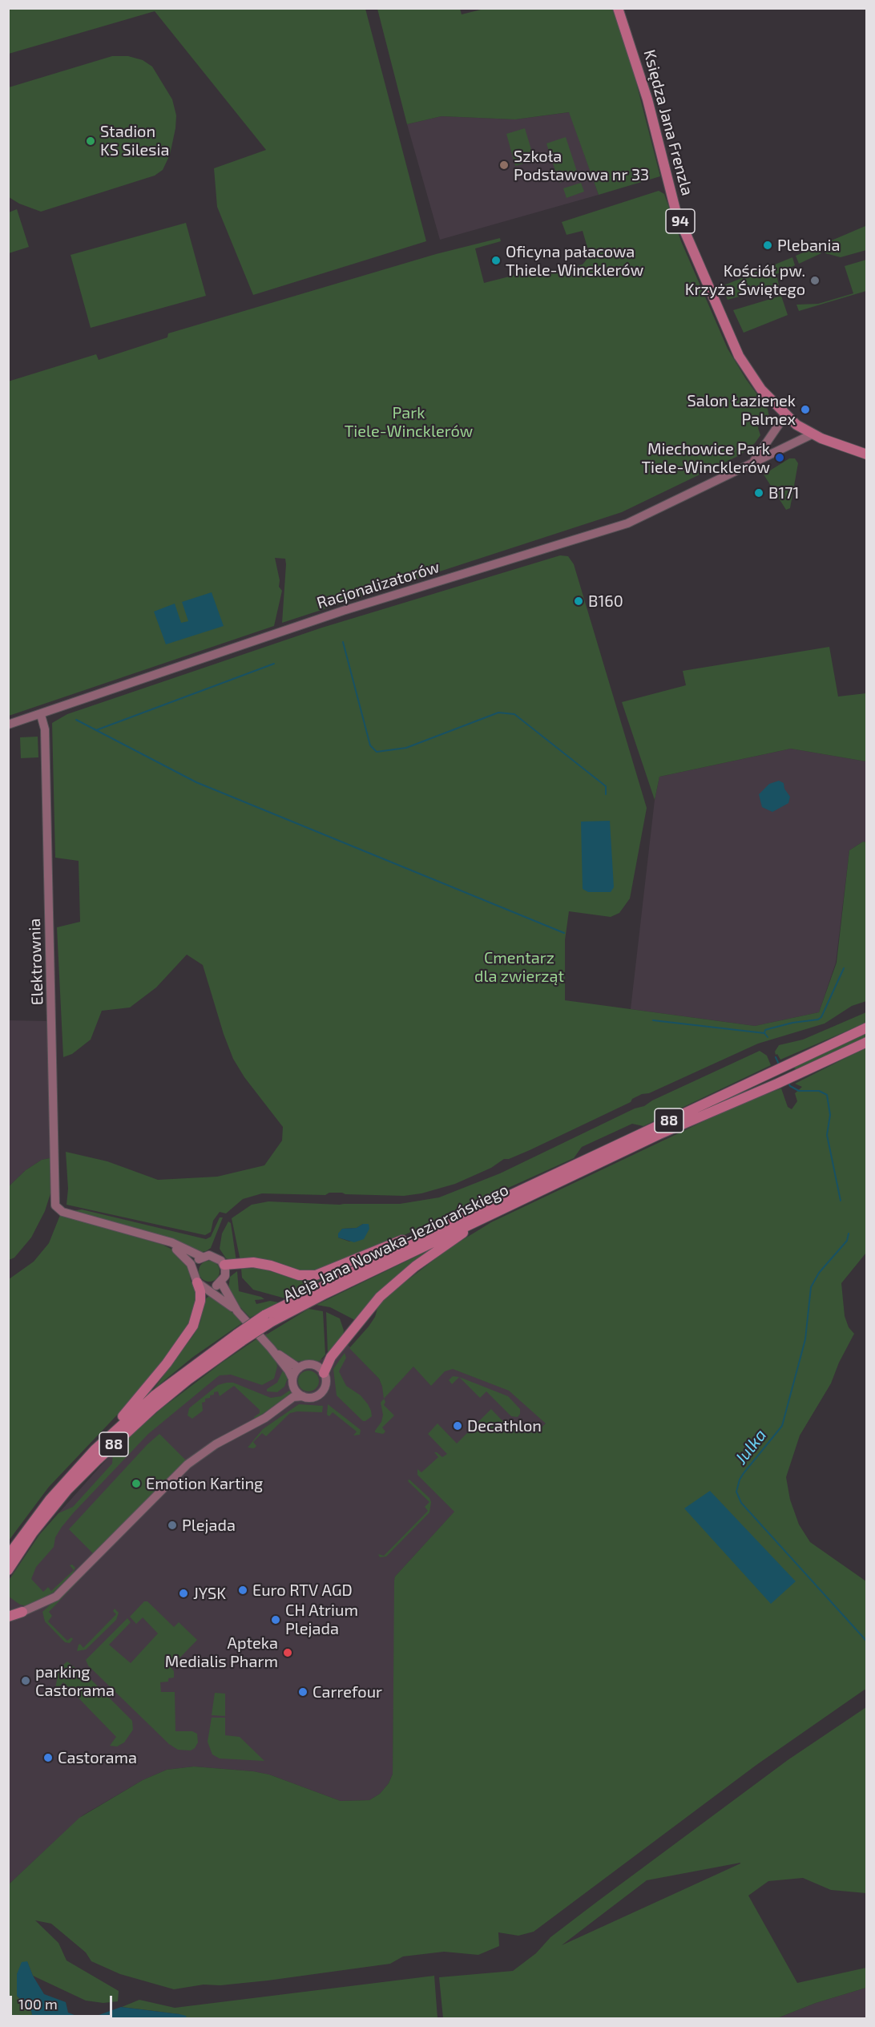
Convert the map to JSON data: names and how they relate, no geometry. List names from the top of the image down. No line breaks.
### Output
{"streets":{"main road":["Księdza Jana Frenzla","94","88","Aleja Jana Nowaka-Jeziorańskiego"],"street":["Racjonalizatorów","Elektrownia"]},"crossings":[["Księdza Jana Frenzla","Racjonalizatorów"],["Racjonalizatorów","Elektrownia"]],"water":["Julka"],"parks":["Park Tiele-Wincklerów","Cmentarz dla zwierząt"],"places":["Stadion KS Silesia","Szkoła Podstawowa nr 33","Plebania","Oficyna pałacowa Thiele-Wincklerów","Kościół pw. Krzyża Świętego","Salon Łazienek Palmex","Miechowice Park Tiele-Wincklerów","B171","B160","Decathlon","Emotion Karting","Plejada","Euro RTV AGD","JYSK","CH Atrium Plejada","Apteka Medialis Pharm","parking Castorama","Carrefour","Castorama"],"scale_bar":"100 m"}
